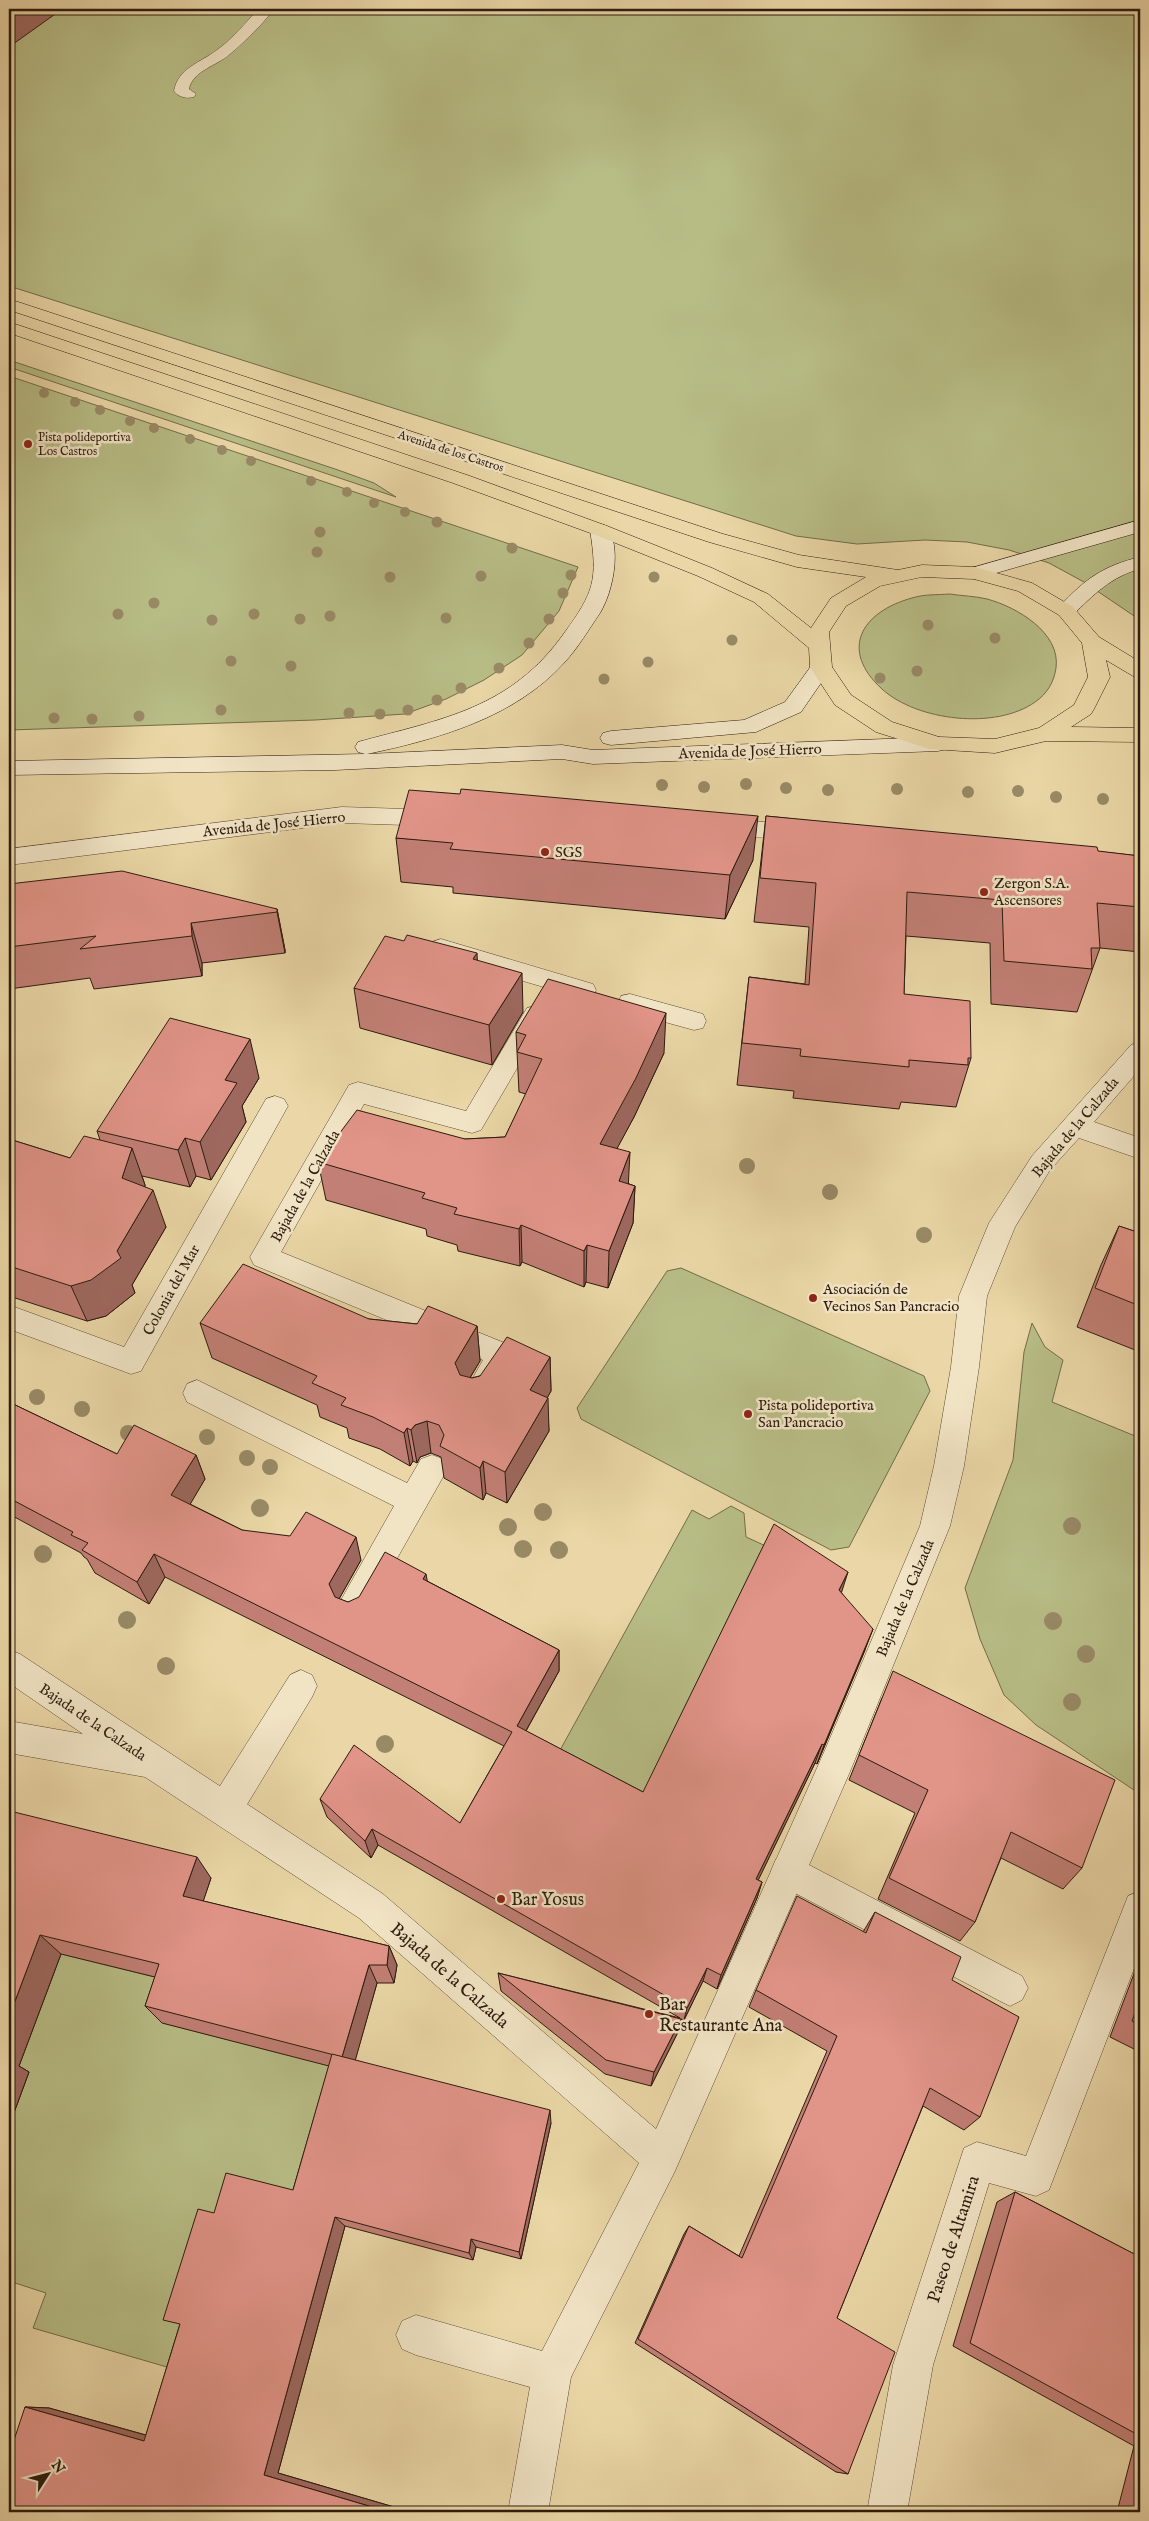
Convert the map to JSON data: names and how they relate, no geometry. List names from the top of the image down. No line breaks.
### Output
{"streets":{"main road":["Avenida de los Castros"],"street":["Avenida de José Hierro","Bajada de la Calzada","Colonia del Mar","Paseo de Altamira"]},"crossings":[["Avenida de los Castros","Avenida de José Hierro"]],"places":["Pista polideportiva Los Castros","SGS","Zergon S.A. Ascensores","Asociación de Vecinos San Pancracio","Pista polideportiva San Pancracio","Bar Yosus","Bar Restaurante Ana"],"north":"top right"}
